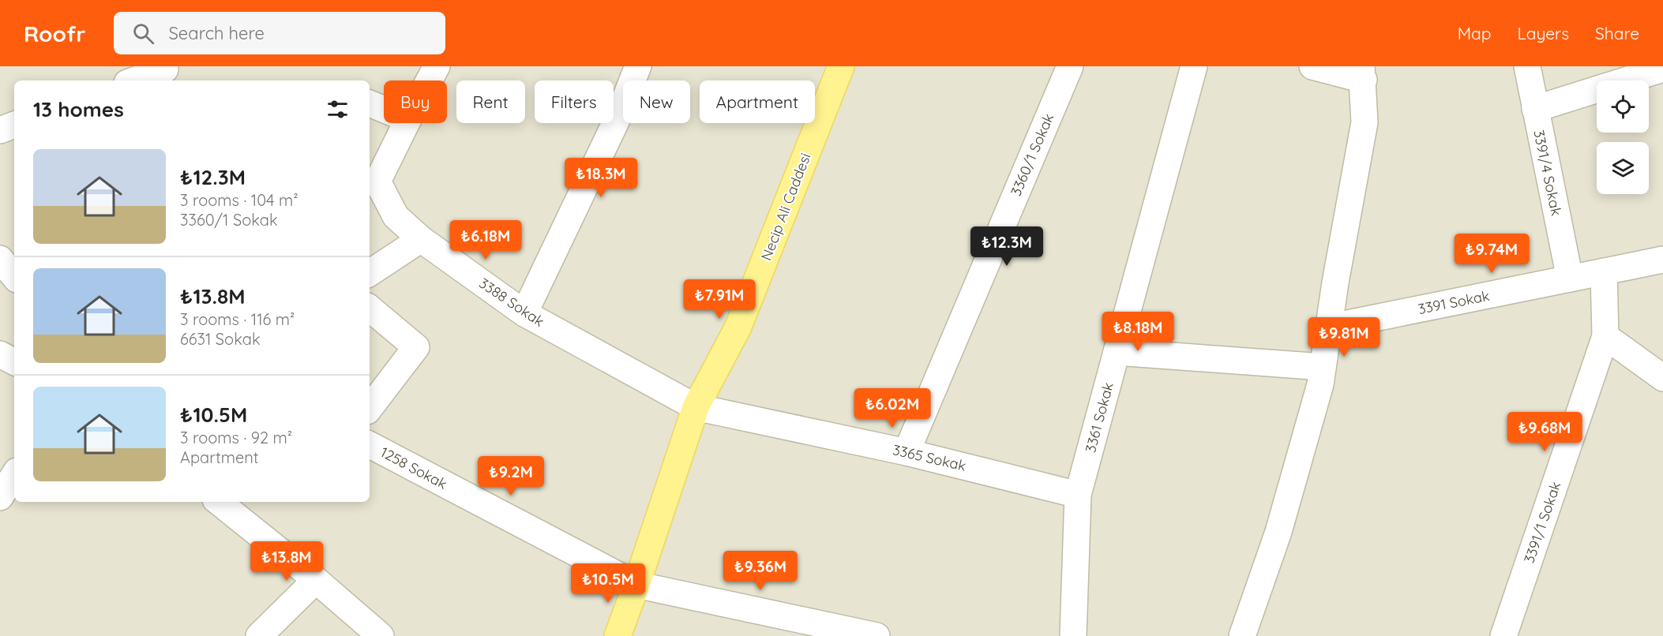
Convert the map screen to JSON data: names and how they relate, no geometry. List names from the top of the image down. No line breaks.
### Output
{"streets":{"main road":["Necip Ali Caddesi"],"street":["3360/1 Sokak","3391/4 Sokak","3388 Sokak","3391 Sokak","3361 Sokak","3365 Sokak","1258 Sokak","3391/1 Sokak"]},"crossings":[["3360/1 Sokak","3365 Sokak"],["3391/4 Sokak","3391 Sokak"],["Necip Ali Caddesi","3388 Sokak"],["Necip Ali Caddesi","3365 Sokak"],["Necip Ali Caddesi","1258 Sokak"],["3388 Sokak","3365 Sokak"],["3391 Sokak","3391/1 Sokak"],["3361 Sokak","3365 Sokak"]],"page":{"header":"Roofr","search":"Search here","nav":["Map","Layers","Share"],"chip":["Buy","Rent","Filters","New","Apartment"],"heading":"13 homes","list":[{"name":"₺12.3M","note":"3 rooms · 104 m² · 3360/1 Sokak"},{"name":"₺13.8M","note":"3 rooms · 116 m² · 6631 Sokak"},{"name":"₺10.5M","note":"3 rooms · 92 m² · Apartment"}],"price":["₺18.3M","₺6.18M","₺12.3M","₺9.74M","₺7.91M","₺8.18M","₺9.81M","₺6.02M","₺9.68M","₺9.2M","₺13.8M","₺9.36M","₺10.5M"]}}
